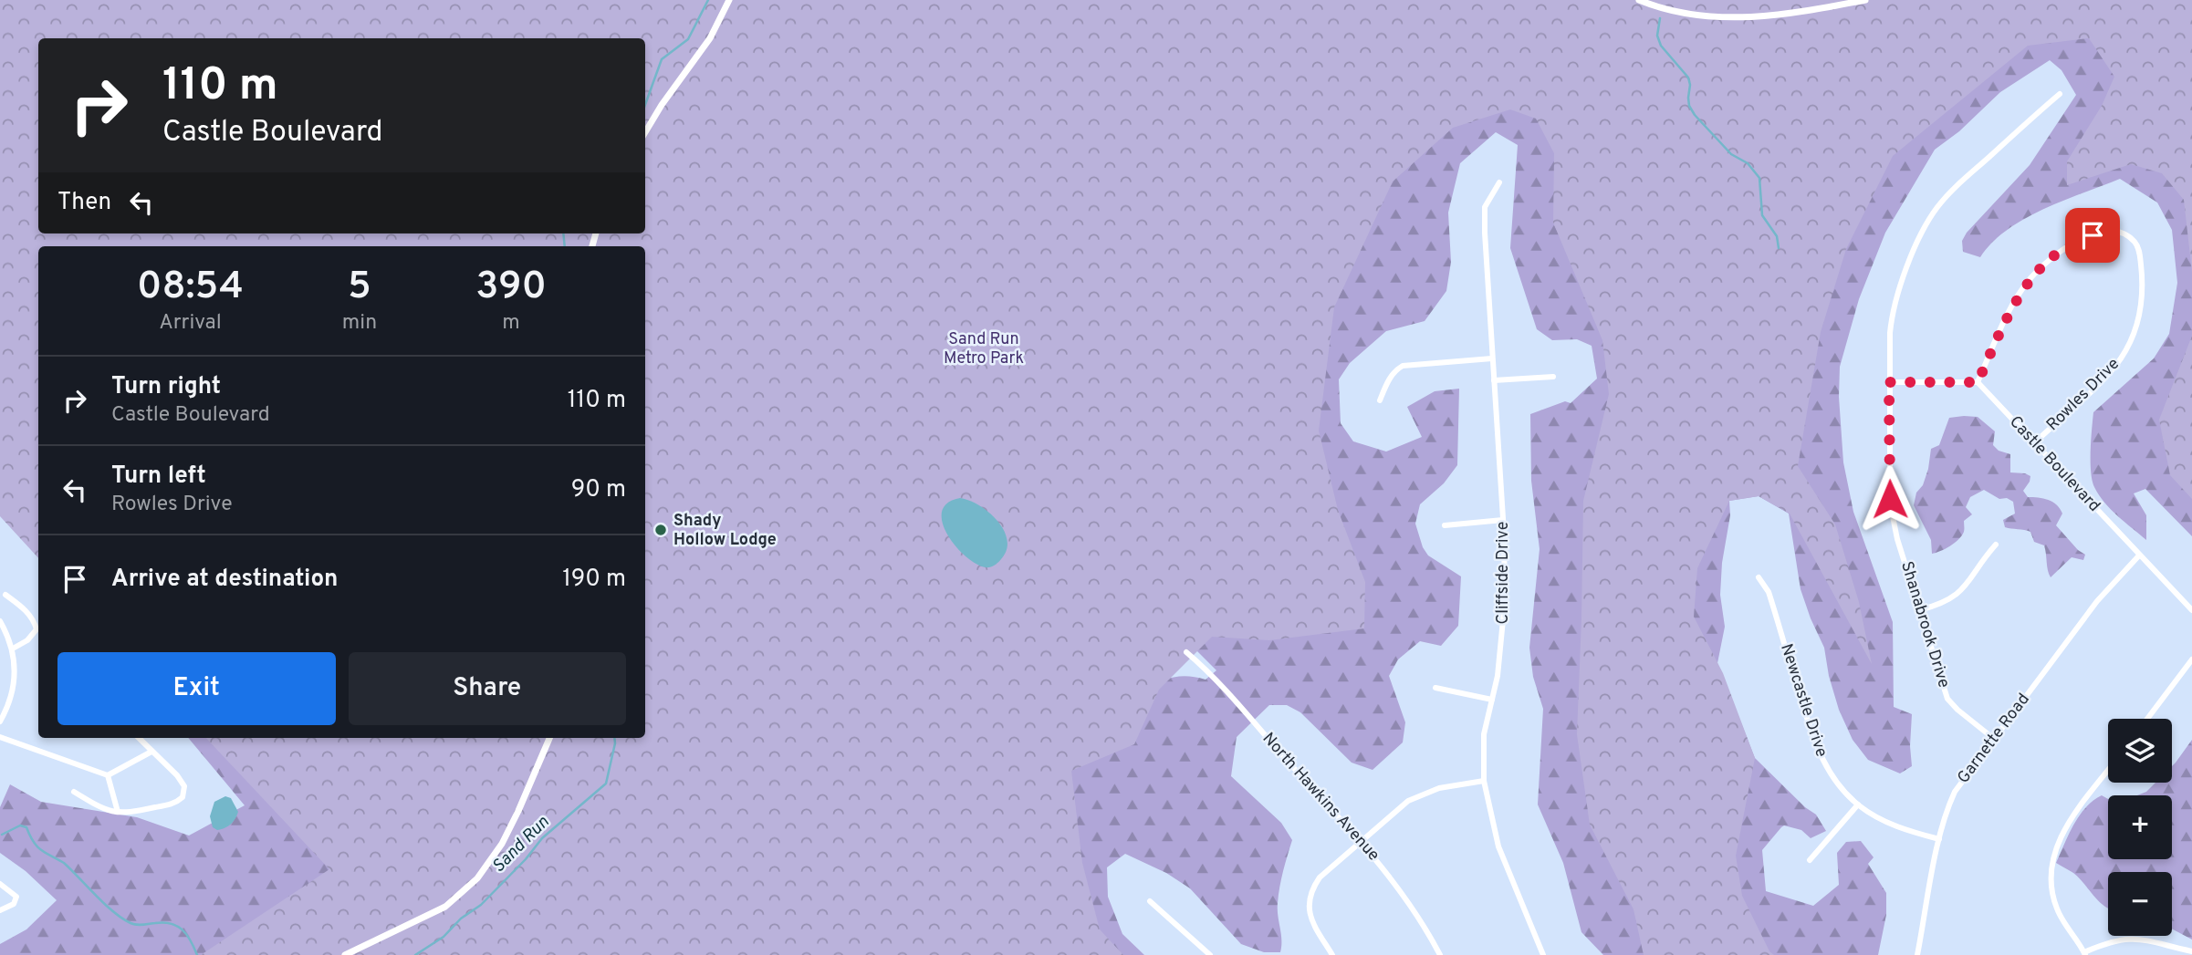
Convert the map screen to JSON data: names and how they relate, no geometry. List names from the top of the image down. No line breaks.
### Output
{"streets":{"street":["Rowles Drive","Castle Boulevard","Cliffside Drive","Shanabrook Drive","Newcastle Drive","Garnette Road","North Hawkins Avenue"]},"crossings":[["Rowles Drive","Castle Boulevard"],["Castle Boulevard","Garnette Road"],["Shanabrook Drive","Garnette Road"],["Newcastle Drive","Garnette Road"]],"water":["Sand Run"],"parks":["Sand Run Metro Park"],"places":["Shady Hollow Lodge"],"page":{"turn":["110 m","Castle Boulevard"],"then":"Then","eta":["08:54","Arrival","5","min","390","m"],"list":[{"name":"Turn right","note":"Castle Boulevard","value":"110 m"},{"name":"Turn left","note":"Rowles Drive","value":"90 m"},{"name":"Arrive at destination","value":"190 m"}],"buttons":["Exit","Share"],"map_buttons":["+","−"]}}
